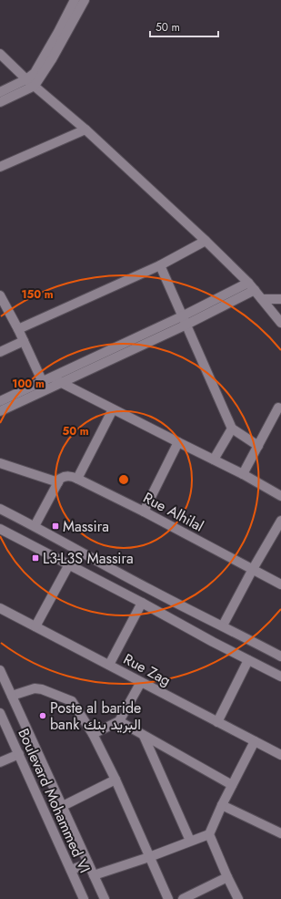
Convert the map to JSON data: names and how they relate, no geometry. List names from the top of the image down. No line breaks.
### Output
{"streets":{"street":["Rue Alhilal","Rue Zag","Boulevard Mohammed VI"]},"places":{"transit":["Massira","L3-L3S Massira"],"other":["Poste al baride bank البريد بنك"]},"scale_bar":"50 m","rings":["150 m","100 m","50 m"]}
